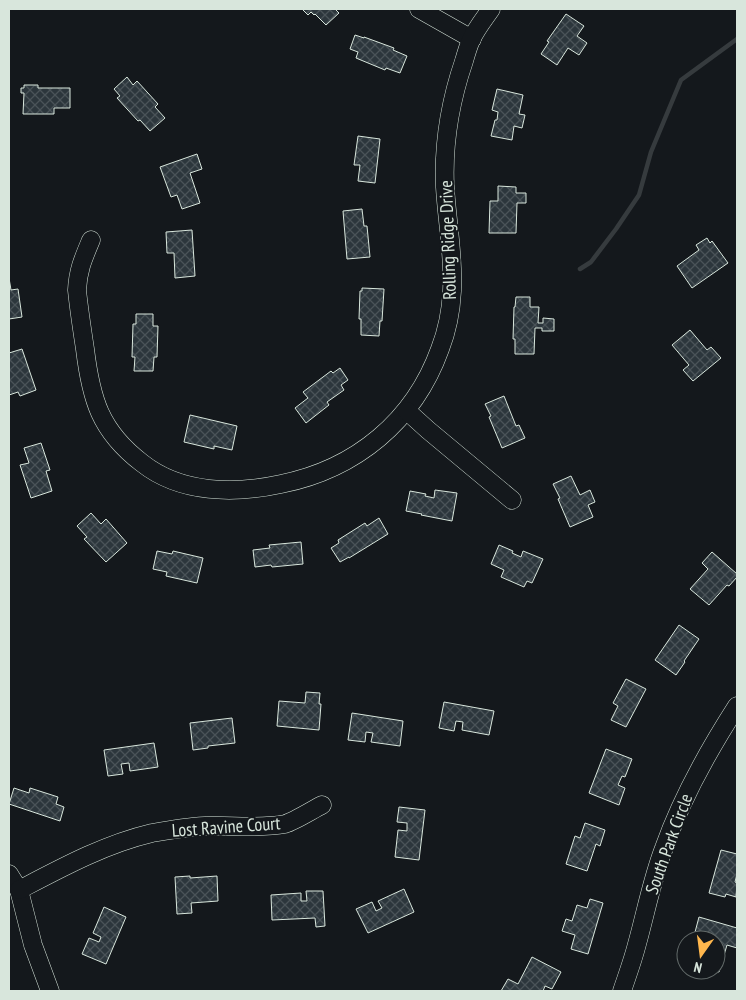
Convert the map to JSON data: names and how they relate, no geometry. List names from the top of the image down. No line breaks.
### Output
{"streets":{"street":["Rolling Ridge Drive","Lost Ravine Court","South Park Circle"]},"north":"bottom"}
